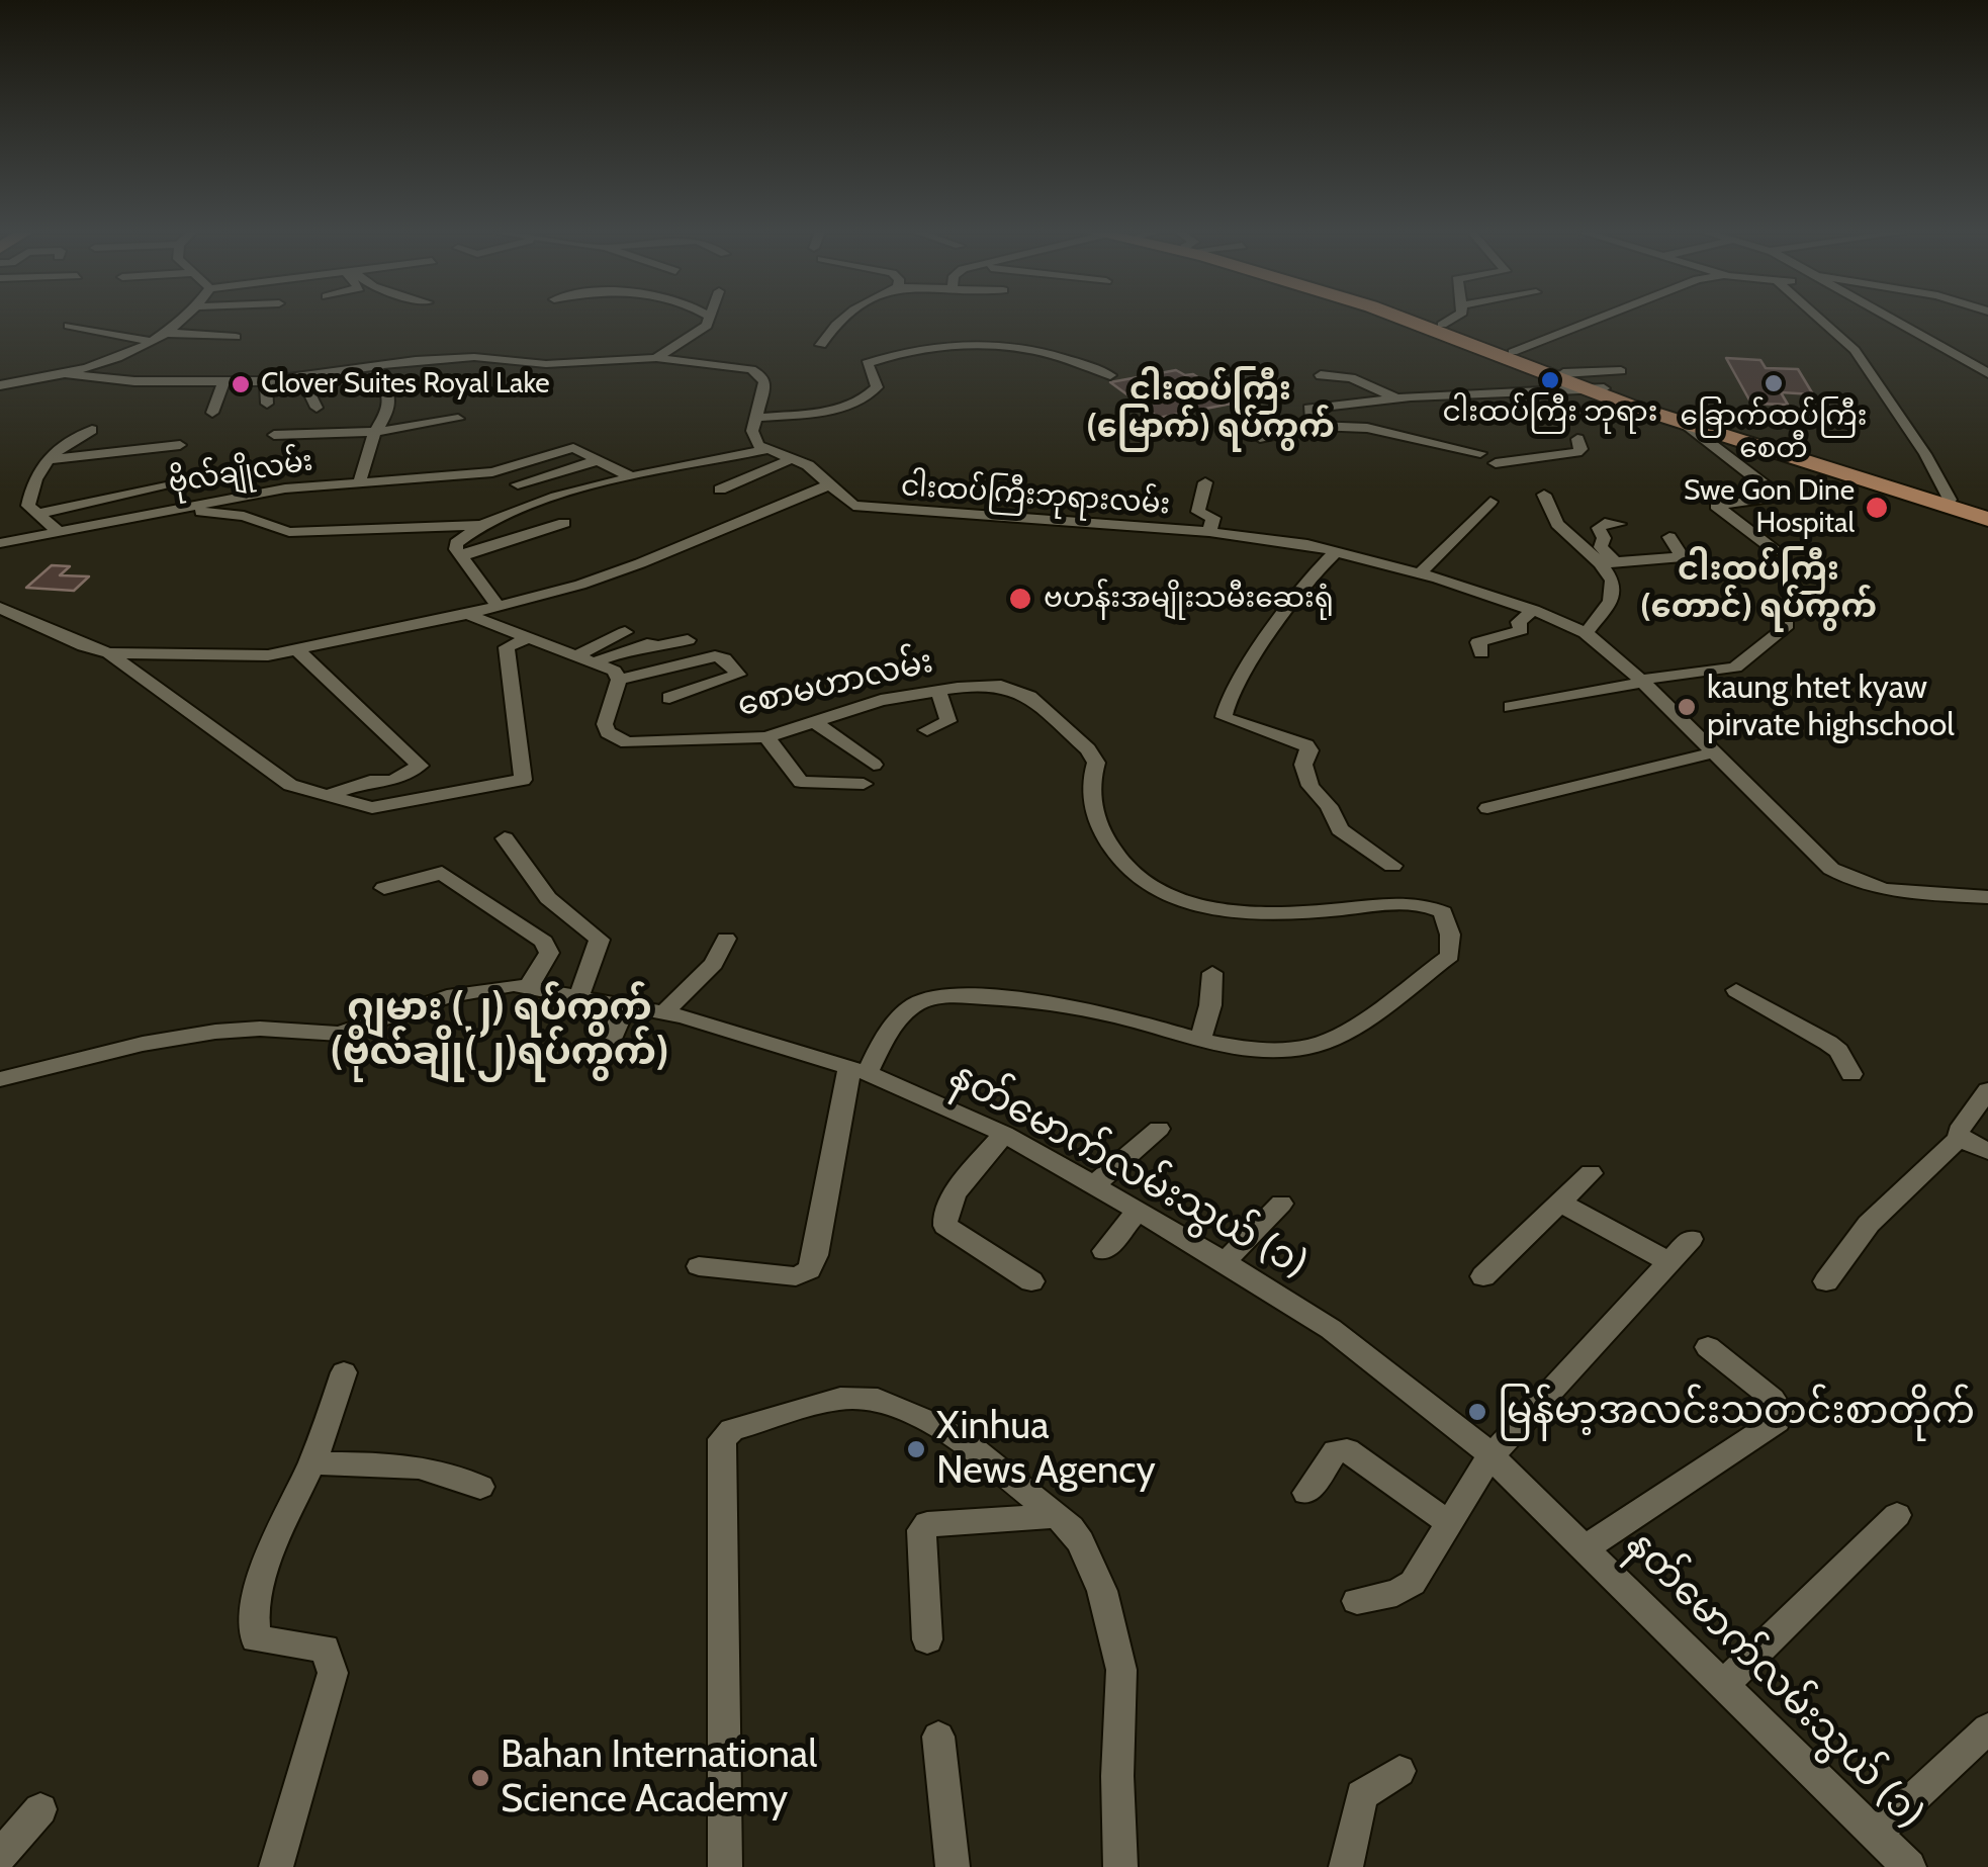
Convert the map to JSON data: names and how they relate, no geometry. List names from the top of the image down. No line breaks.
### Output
{"streets":{"street":["ဗိုလ်ချိုလမ်း","ငါးထပ်ကြီးဘုရားလမ်း","စောမဟာလမ်း","နတ်မောက်လမ်းသွယ် (၁)"]},"crossings":[["စောမဟာလမ်း","နတ်မောက်လမ်းသွယ် (၁)"]],"districts":["ငါးထပ်ကြီး (မြောက်) ရပ်ကွက်","ငါးထပ်ကြီး (တောင်) ရပ်ကွက်","ဂျမား (၂) ရပ်ကွက် (ဗိုလ်ချို(၂)ရပ်ကွက်)"],"places":["ငါးထပ်ကြီး ဘုရား","ခြောက်ထပ်ကြီး စေတီ","Clover Suites Royal Lake","Swe Gon Dine Hospital","ဗဟန်းအမျိုးသမီးဆေးရုံ","kaung htet kyaw pirvate highschool","မြန်မာ့အလင်းသတင်းစာတိုက်","Xinhua News Agency","Bahan International Science Academy"]}
